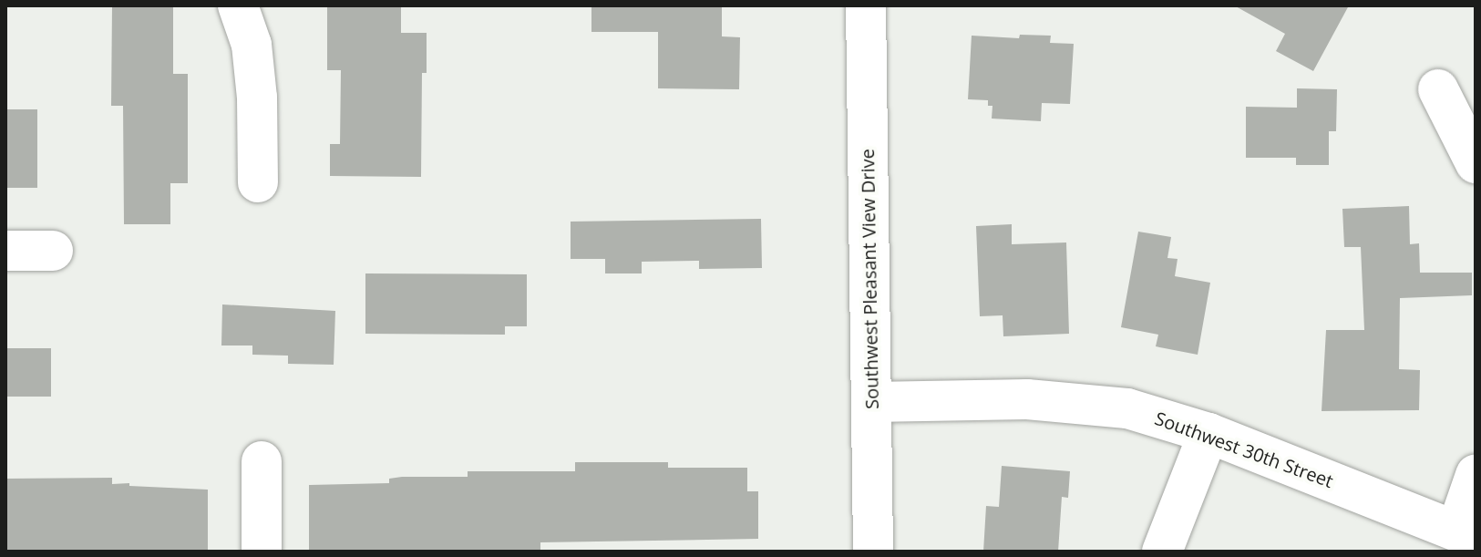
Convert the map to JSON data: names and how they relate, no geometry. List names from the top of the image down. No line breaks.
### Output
{"streets":{"street":["Southwest Pleasant View Drive","Southwest 30th Street"]},"crossings":[["Southwest Pleasant View Drive","Southwest 30th Street"]]}
